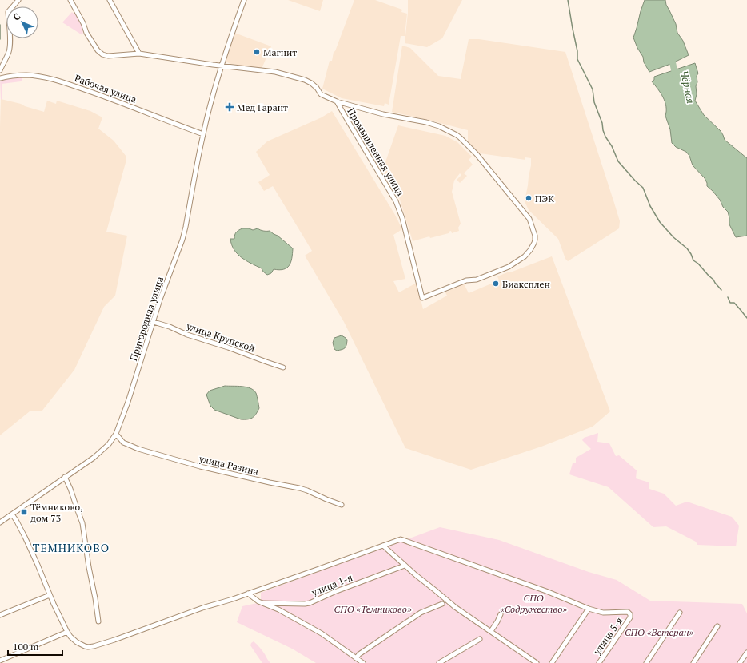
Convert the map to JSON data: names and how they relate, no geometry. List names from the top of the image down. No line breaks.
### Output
{"streets":{"street":["Рабочая улица","Промышленная улица","Пригородная улица","улица Крупской","улица Разина","улица 1-я","улица 5-я"]},"crossings":[["Рабочая улица","Пригородная улица"],["Промышленная улица","Пригородная улица"],["Пригородная улица","улица Крупской"],["Пригородная улица","улица Разина"]],"districts":["ТЕМНИКОВО"],"water":["Чёрная"],"parks":["СПО «Содружество»","СПО «Темниково»","СПО «Ветеран»"],"places":{"other":["Магнит","ПЭК","Биаксплен"],"health":["Мед Гарант"],"transit":["Тёмниково, дом 73"]},"scale_bar":"100 m","north":"top left"}
